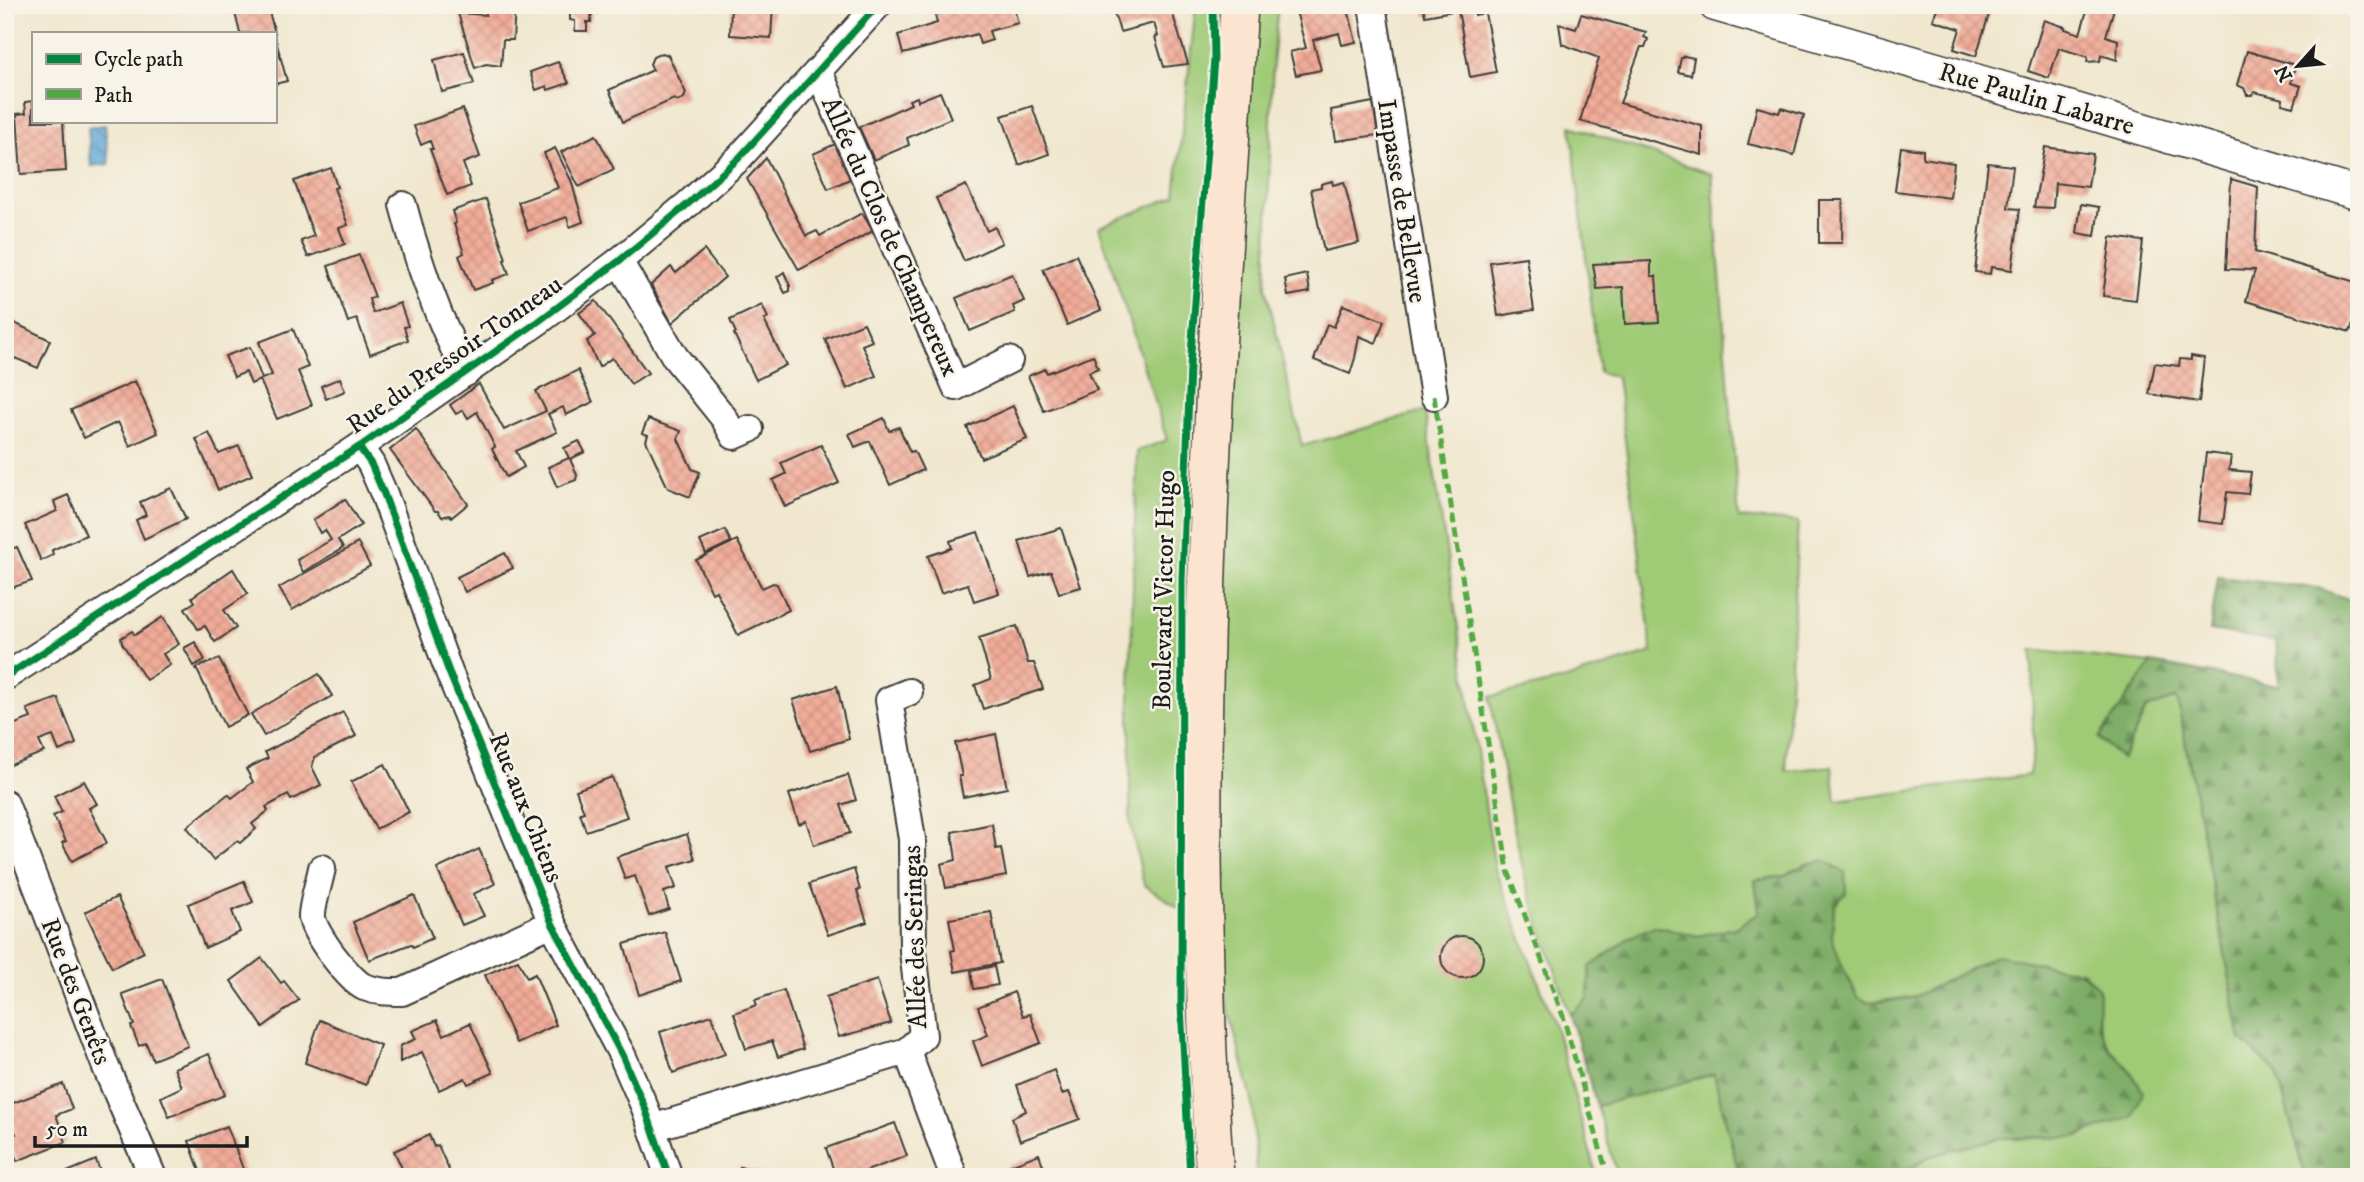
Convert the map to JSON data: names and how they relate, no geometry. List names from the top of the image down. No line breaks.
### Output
{"streets":{"main road":["Boulevard Victor Hugo"],"street":["Rue Paulin Labarre","Impasse de Bellevue","Allée du Clos de Champereux","Rue du Pressoir Tonneau","Rue aux Chiens","Allée des Seringas","Rue des Genêts"]},"crossings":[["Allée du Clos de Champereux","Rue du Pressoir Tonneau"],["Rue du Pressoir Tonneau","Rue aux Chiens"],["Rue aux Chiens","Allée des Seringas"]],"legend":["Cycle path","Path"],"scale_bar":"50 m","north":"bottom left"}
